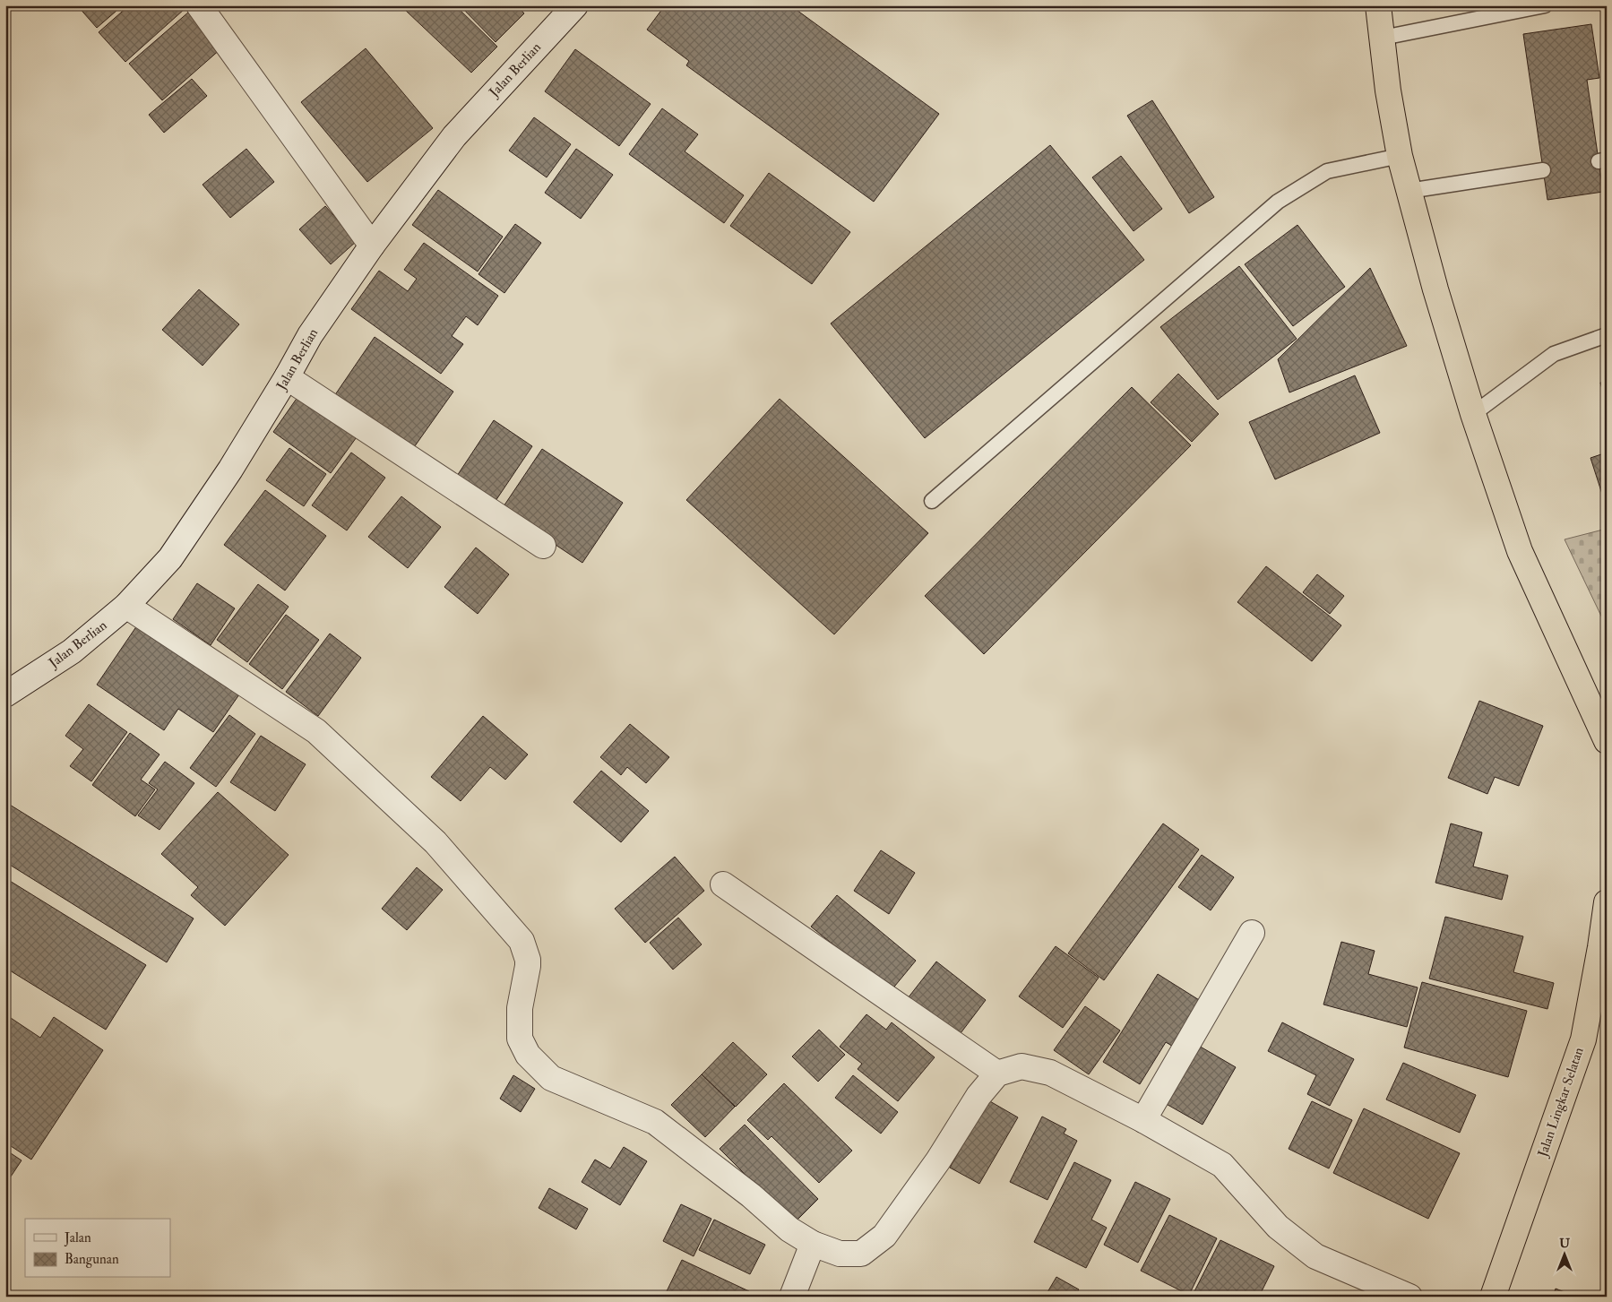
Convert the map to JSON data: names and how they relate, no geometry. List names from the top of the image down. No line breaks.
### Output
{"streets":{"highway":["Jalan Lingkar Selatan"],"street":["Jalan Berlian"]},"legend":["Jalan","Bangunan"],"north":"top"}
